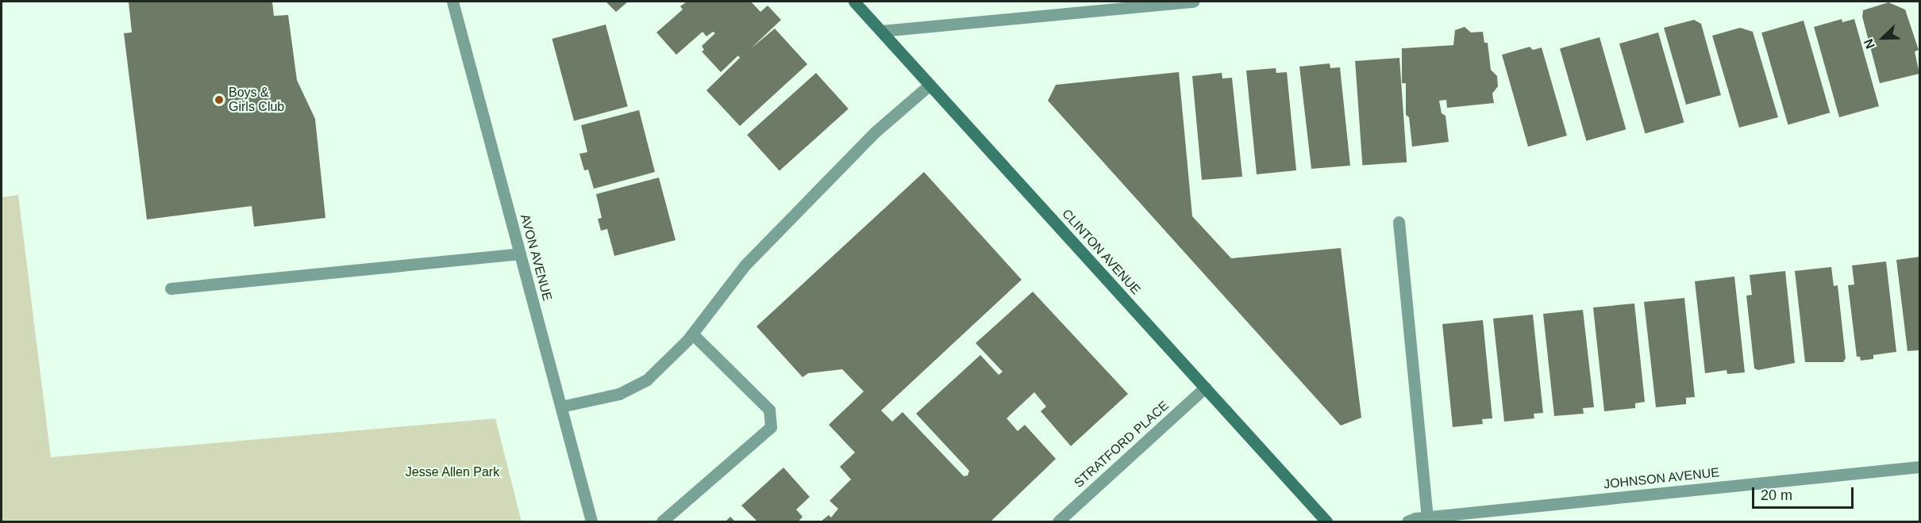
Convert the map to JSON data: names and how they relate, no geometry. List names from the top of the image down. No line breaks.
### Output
{"streets":{"main road":["CLINTON AVENUE"],"street":["AVON AVENUE","STRATFORD PLACE","JOHNSON AVENUE"]},"crossings":[["CLINTON AVENUE","STRATFORD PLACE"]],"parks":["Jesse Allen Park"],"places":["Boys & Girls Club"],"scale_bar":"20 m","north":"bottom left"}
